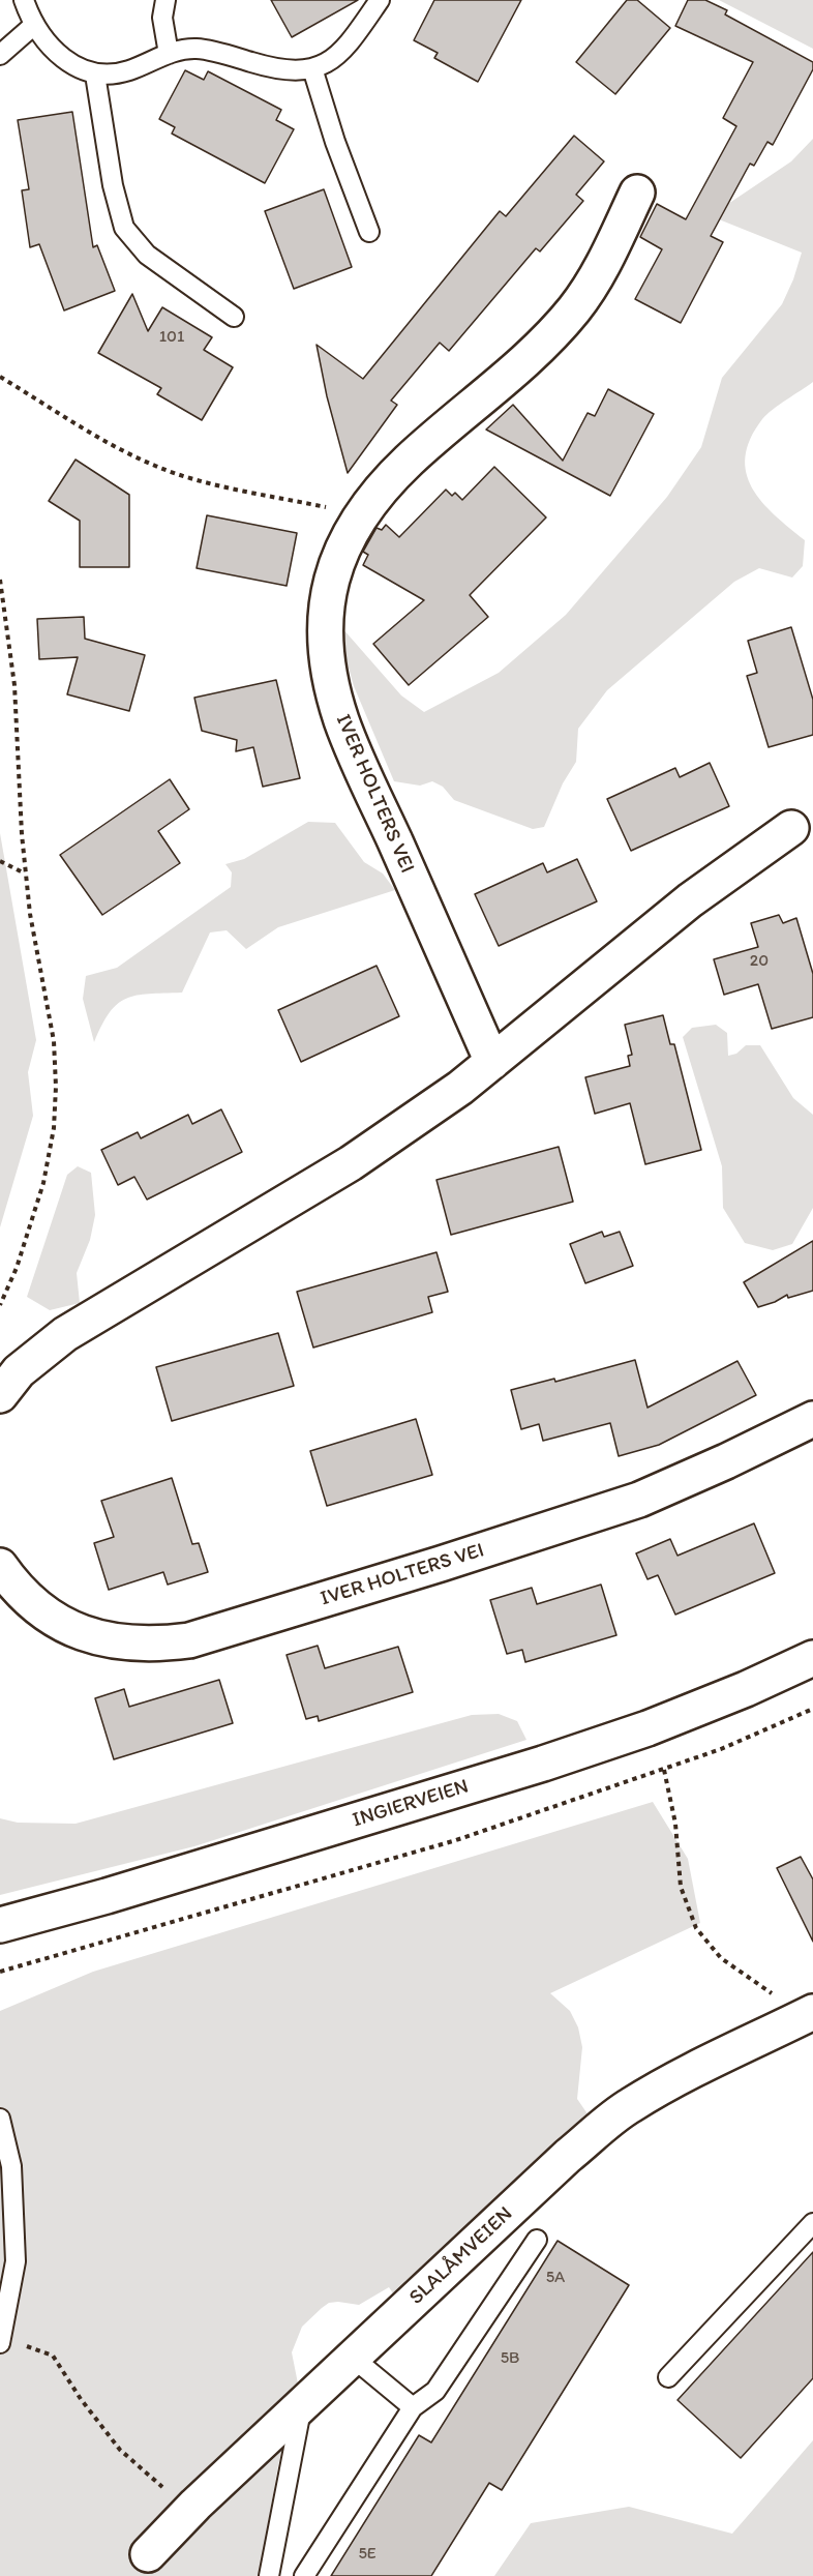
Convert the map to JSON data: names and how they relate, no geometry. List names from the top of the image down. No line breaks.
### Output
{"streets":{"street":["IVER HOLTERS VEI","INGIERVEIEN","SLALÅMVEIEN"]},"house_numbers":["101","20","5A","5B","5E"]}
